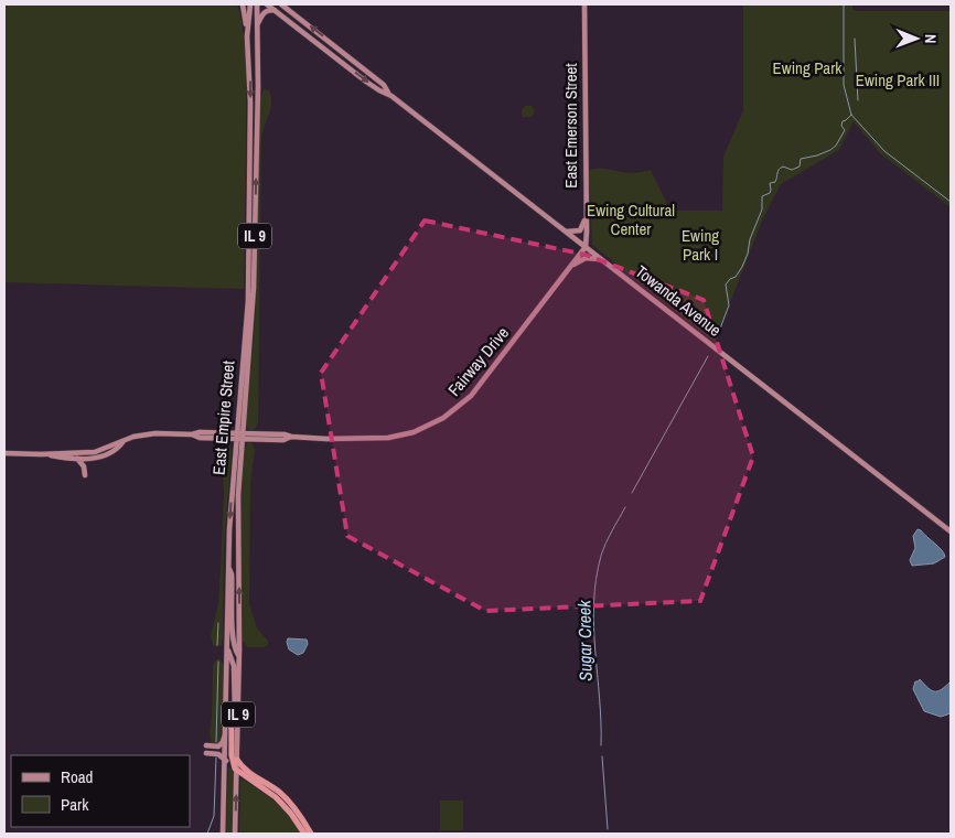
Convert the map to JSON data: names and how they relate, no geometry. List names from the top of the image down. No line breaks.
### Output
{"streets":{"main road":["East Emerson Street","IL 9","Towanda Avenue","Fairway Drive","East Empire Street"]},"crossings":[["East Emerson Street","Towanda Avenue"],["East Emerson Street","Fairway Drive"],["IL 9","East Empire Street"],["Towanda Avenue","Fairway Drive"],["Fairway Drive","East Empire Street"]],"water":["Sugar Creek"],"parks":["Ewing Park","Ewing Park III","Ewing Cultural Center","Ewing Park I"],"legend":["Road","Park"],"north":"right"}
